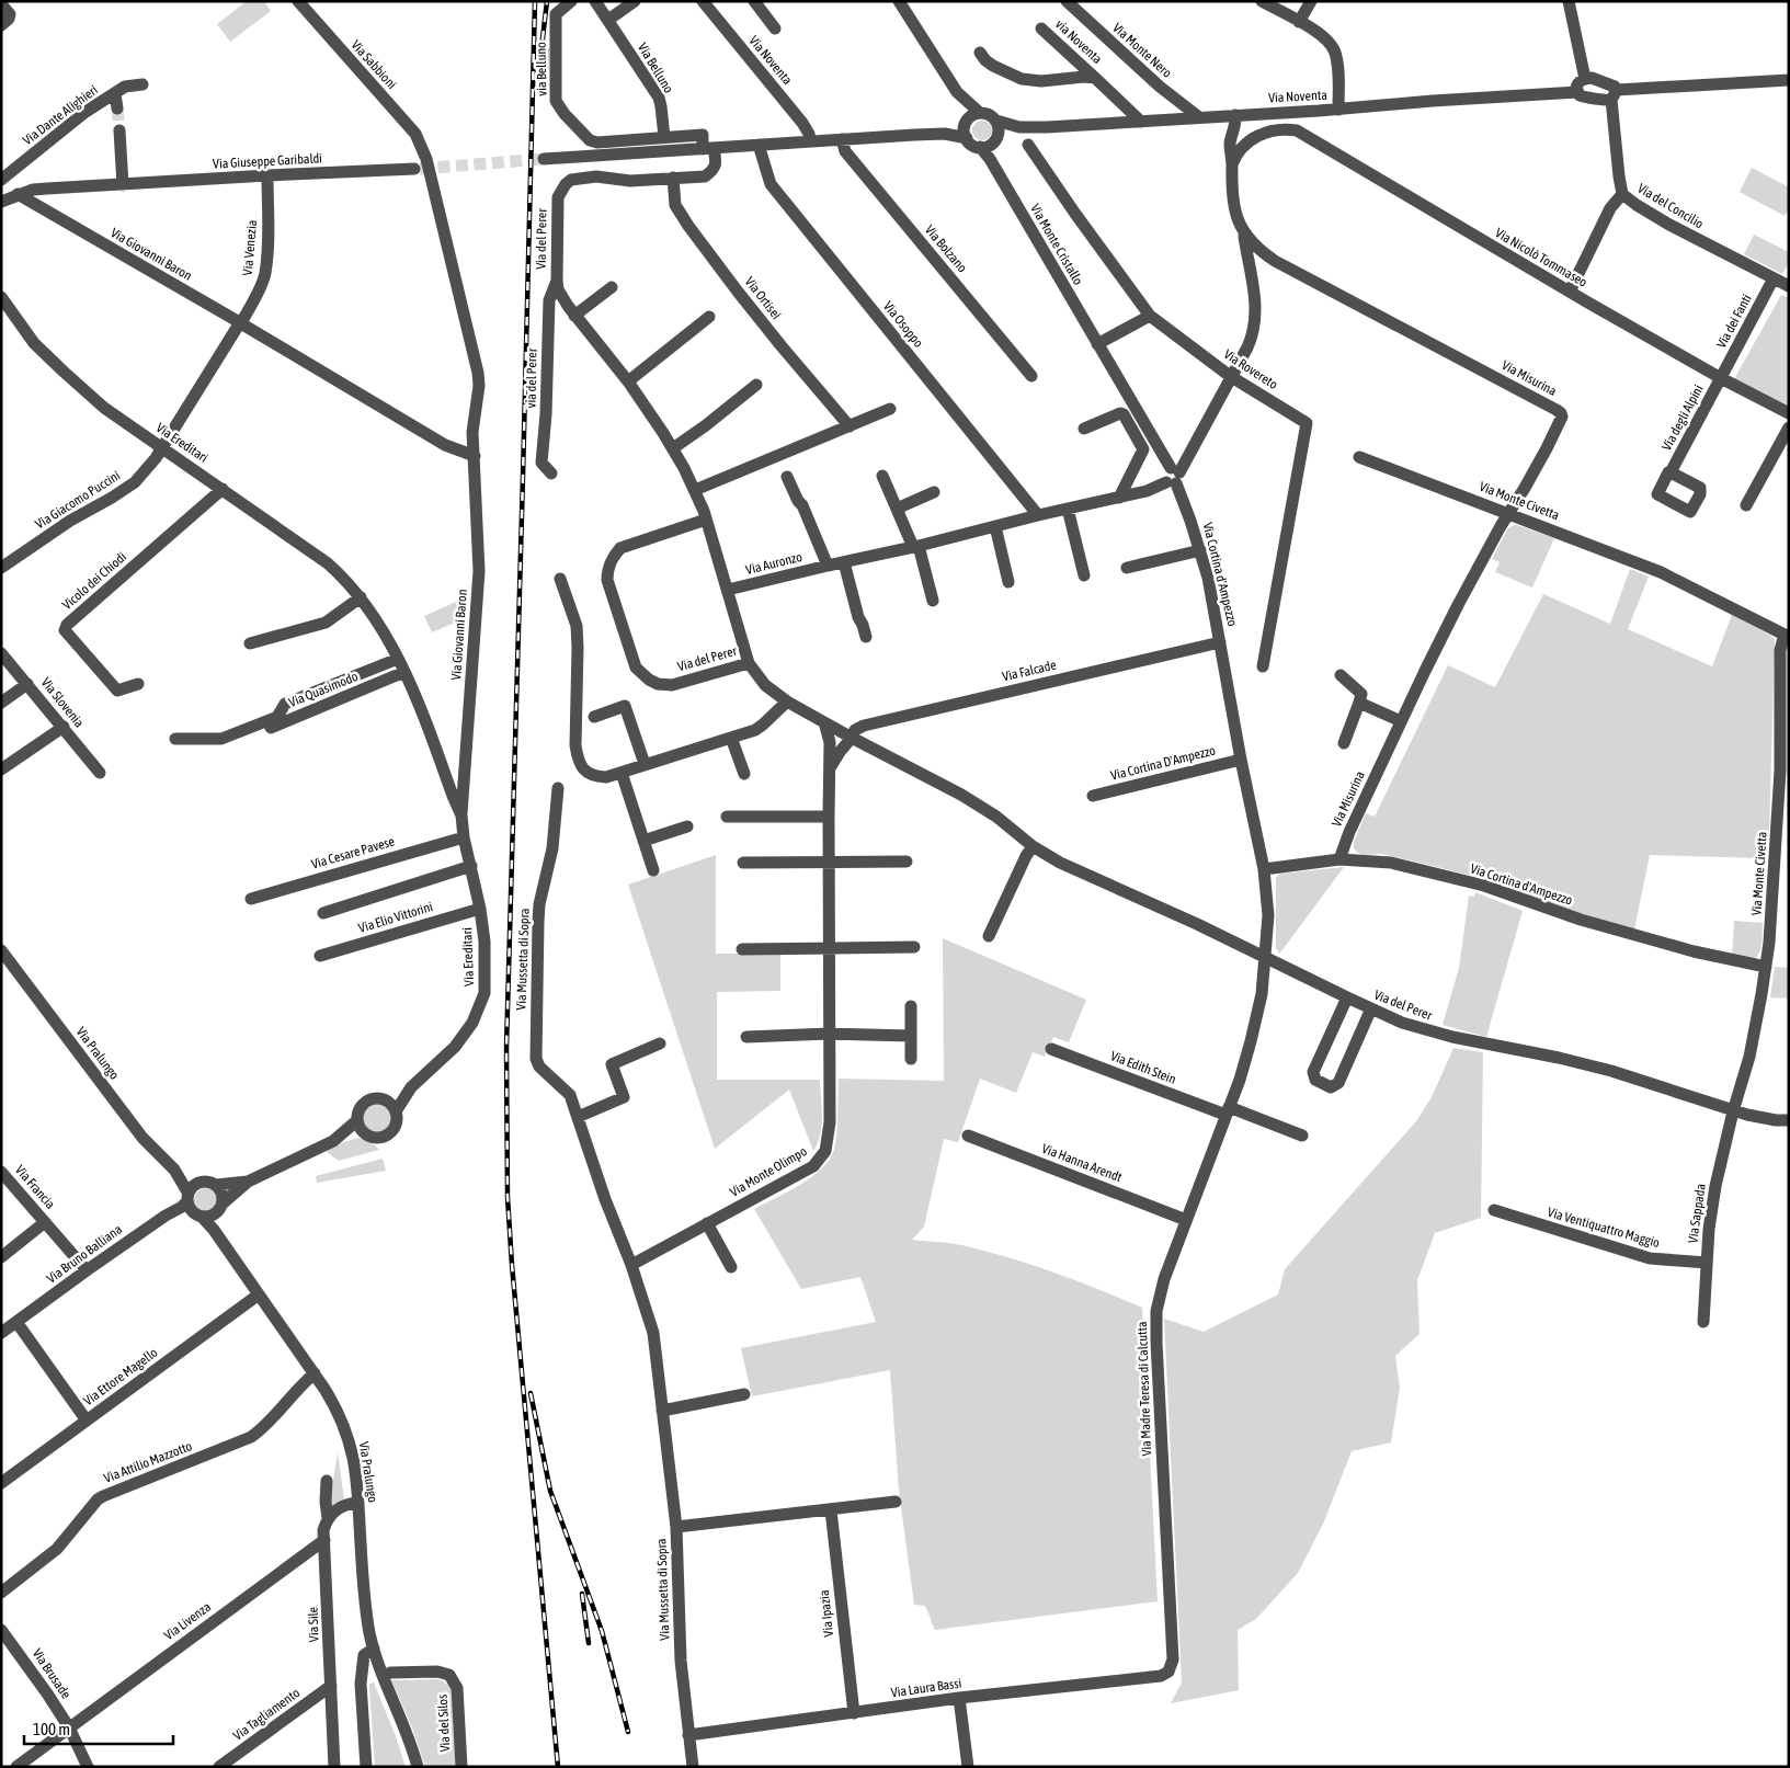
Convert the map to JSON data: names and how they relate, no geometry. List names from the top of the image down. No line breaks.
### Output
{"streets":{"street":["via Noventa","Via Monte Nero","Via Noventa","Via Sabbioni","Via Belluno","via Belluno","Via Dante Alighieri","Via Giuseppe Garibaldi","Via del Concilio","Via del Perer","Via Monte Cristallo","Via Venezia","Via Bolzano","Via Giovanni Baron","Via Nicolò Tommaseo","Via Ortisei","Via dei Fanti","Via Osoppo","Via Rovereto","via del Perer","Via Misurina","Via degli Alpini","Via Ereditari","Via Giacomo Puccini","Via Monte Civetta","Via Auronzo","Via Cortina d'Ampezzo","Vicolo dei Chiodi","Via Falcade","Via Quasimodo","Via Slovenia","Via Cortina D'Ampezzo","Via Cesare Pavese","Via Elio Vittorini","Via Mussetta di Sopra","Via Pralungo","Via Edith Stein","Via Hanna Arendt","Via Monte Olimpo","Via Francia","Via Sappada","Via Ventiquattro Maggio","Via Bruno Balliana","Via Ettore Magello","Via Madre Teresa di Calcutta","Via Attilio Mazzotto","Via Ipazia","Via Livenza","Via Sile","Via Brusade","Via Laura Bassi","Via Tagliamento","Via del Silos"]},"crossings":[["via Noventa","Via Noventa"],["Via Monte Nero","Via Noventa"],["Via Noventa","Via del Concilio"],["Via Noventa","Via Monte Cristallo"],["Via Noventa","Via Misurina"],["Via Sabbioni","Via Giovanni Baron"],["Via Belluno","via Belluno"],["Via Dante Alighieri","Via Giuseppe Garibaldi"],["Via Giuseppe Garibaldi","Via Venezia"],["Via Giuseppe Garibaldi","Via Giovanni Baron"],["Via del Concilio","Via dei Fanti"],["Via del Perer","Via Ortisei"],["Via del Perer","via del Perer"],["Via del Perer","Via Monte Civetta"],["Via del Perer","Via Auronzo"],["Via del Perer","Via Cortina d'Ampezzo"],["Via del Perer","Via Falcade"],["Via del Perer","Via Monte Olimpo"],["Via del Perer","Via Sappada"],["Via del Perer","Via Madre Teresa di Calcutta"],["Via Monte Cristallo","Via Auronzo"],["Via Monte Cristallo","Via Cortina d'Ampezzo"],["Via Venezia","Via Giovanni Baron"],["Via Venezia","Via Ereditari"],["Via Venezia","Via Giacomo Puccini"],["Via Giovanni Baron","Via Ereditari"],["Via Nicolò Tommaseo","Via dei Fanti"],["Via Nicolò Tommaseo","Via degli Alpini"],["Via dei Fanti","Via degli Alpini"],["Via Osoppo","Via Auronzo"],["Via Misurina","Via Monte Civetta"],["Via Misurina","Via Cortina d'Ampezzo"],["Via Ereditari","Via Giacomo Puccini"],["Via Ereditari","Vicolo dei Chiodi"],["Via Ereditari","Via Quasimodo"],["Via Ereditari","Via Cesare Pavese"],["Via Ereditari","Via Elio Vittorini"],["Via Ereditari","Via Pralungo"],["Via Ereditari","Via Bruno Balliana"],["Via Monte Civetta","Via Cortina d'Ampezzo"],["Via Monte Civetta","Via Sappada"],["Via Auronzo","Via Cortina d'Ampezzo"],["Via Cortina d'Ampezzo","Via Falcade"],["Via Cortina d'Ampezzo","Via Cortina D'Ampezzo"],["Via Cortina d'Ampezzo","Via Madre Teresa di Calcutta"],["Via Mussetta di Sopra","Via Monte Olimpo"],["Via Mussetta di Sopra","Via Laura Bassi"],["Via Pralungo","Via Bruno Balliana"],["Via Pralungo","Via Ettore Magello"],["Via Pralungo","Via Attilio Mazzotto"],["Via Pralungo","Via del Silos"],["Via Edith Stein","Via Madre Teresa di Calcutta"],["Via Hanna Arendt","Via Madre Teresa di Calcutta"],["Via Francia","Via Bruno Balliana"],["Via Sappada","Via Ventiquattro Maggio"],["Via Madre Teresa di Calcutta","Via Laura Bassi"],["Via Ipazia","Via Laura Bassi"],["Via Livenza","Via Sile"],["Via Livenza","Via Brusade"],["Via Sile","Via Tagliamento"]],"scale_bar":"100 m"}
